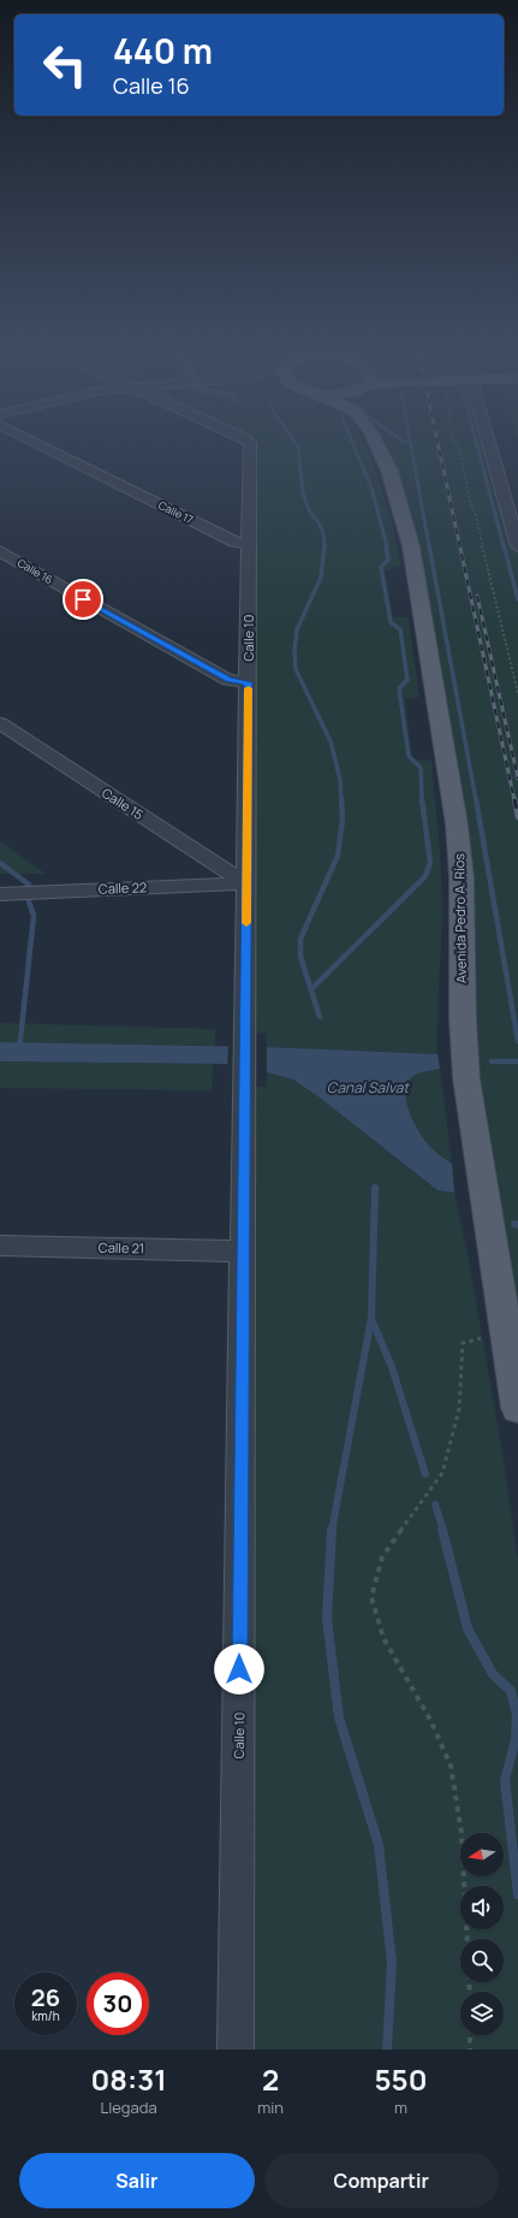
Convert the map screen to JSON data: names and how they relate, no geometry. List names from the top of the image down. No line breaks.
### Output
{"streets":{"main road":["Avenida Pedro A. Ríos"],"street":["Calle 17","Calle 16","Calle 10","Calle 15","Calle 22","Calle 21"]},"crossings":[["Calle 17","Calle 10"],["Calle 16","Calle 10"],["Calle 10","Calle 15"],["Calle 10","Calle 22"],["Calle 10","Calle 21"],["Calle 15","Calle 22"]],"water":["Canal Salvat"],"north":"left","page":{"turn":["440 m","Calle 16"],"speed":"26 km/h","limit":"30","eta":["08:31","Llegada","2","min","550","m"],"buttons":["Salir","Compartir"]}}
